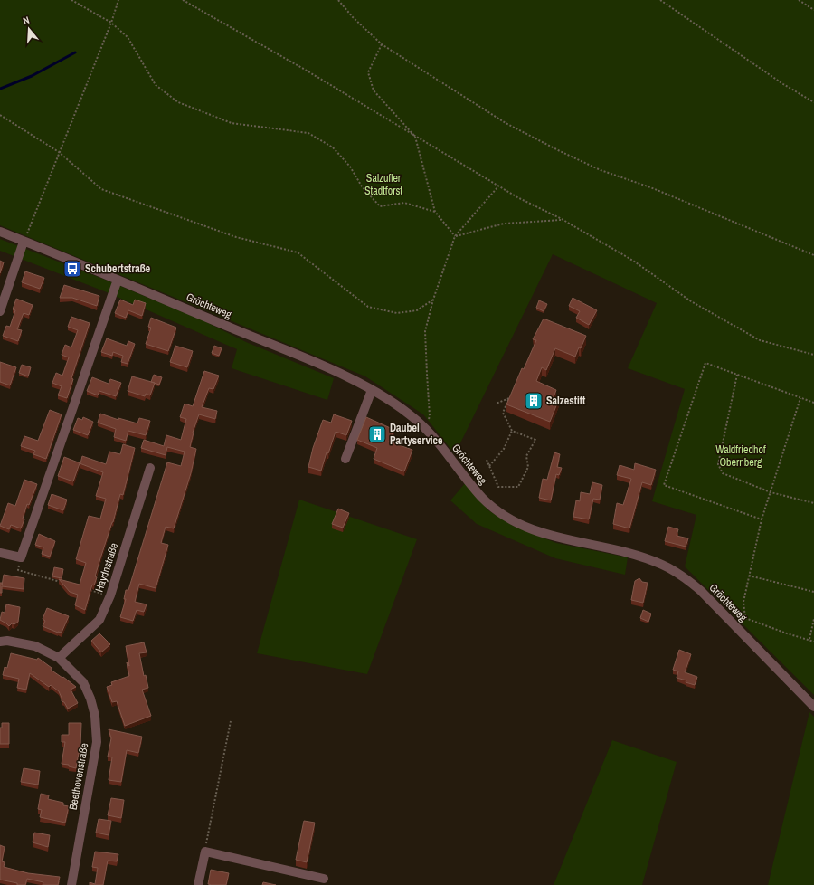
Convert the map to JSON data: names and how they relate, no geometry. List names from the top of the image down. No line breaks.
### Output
{"streets":{"street":["Gröchteweg","Haydnstraße","Beethovenstraße"]},"crossings":[["Haydnstraße","Beethovenstraße"]],"parks":["Salzufler Stadtforst","Waldfriedhof Obernberg"],"places":{"bus stop":["Schubertstraße"],"building":["Salzestift","Daubel Partyservice"]},"north":"top"}
